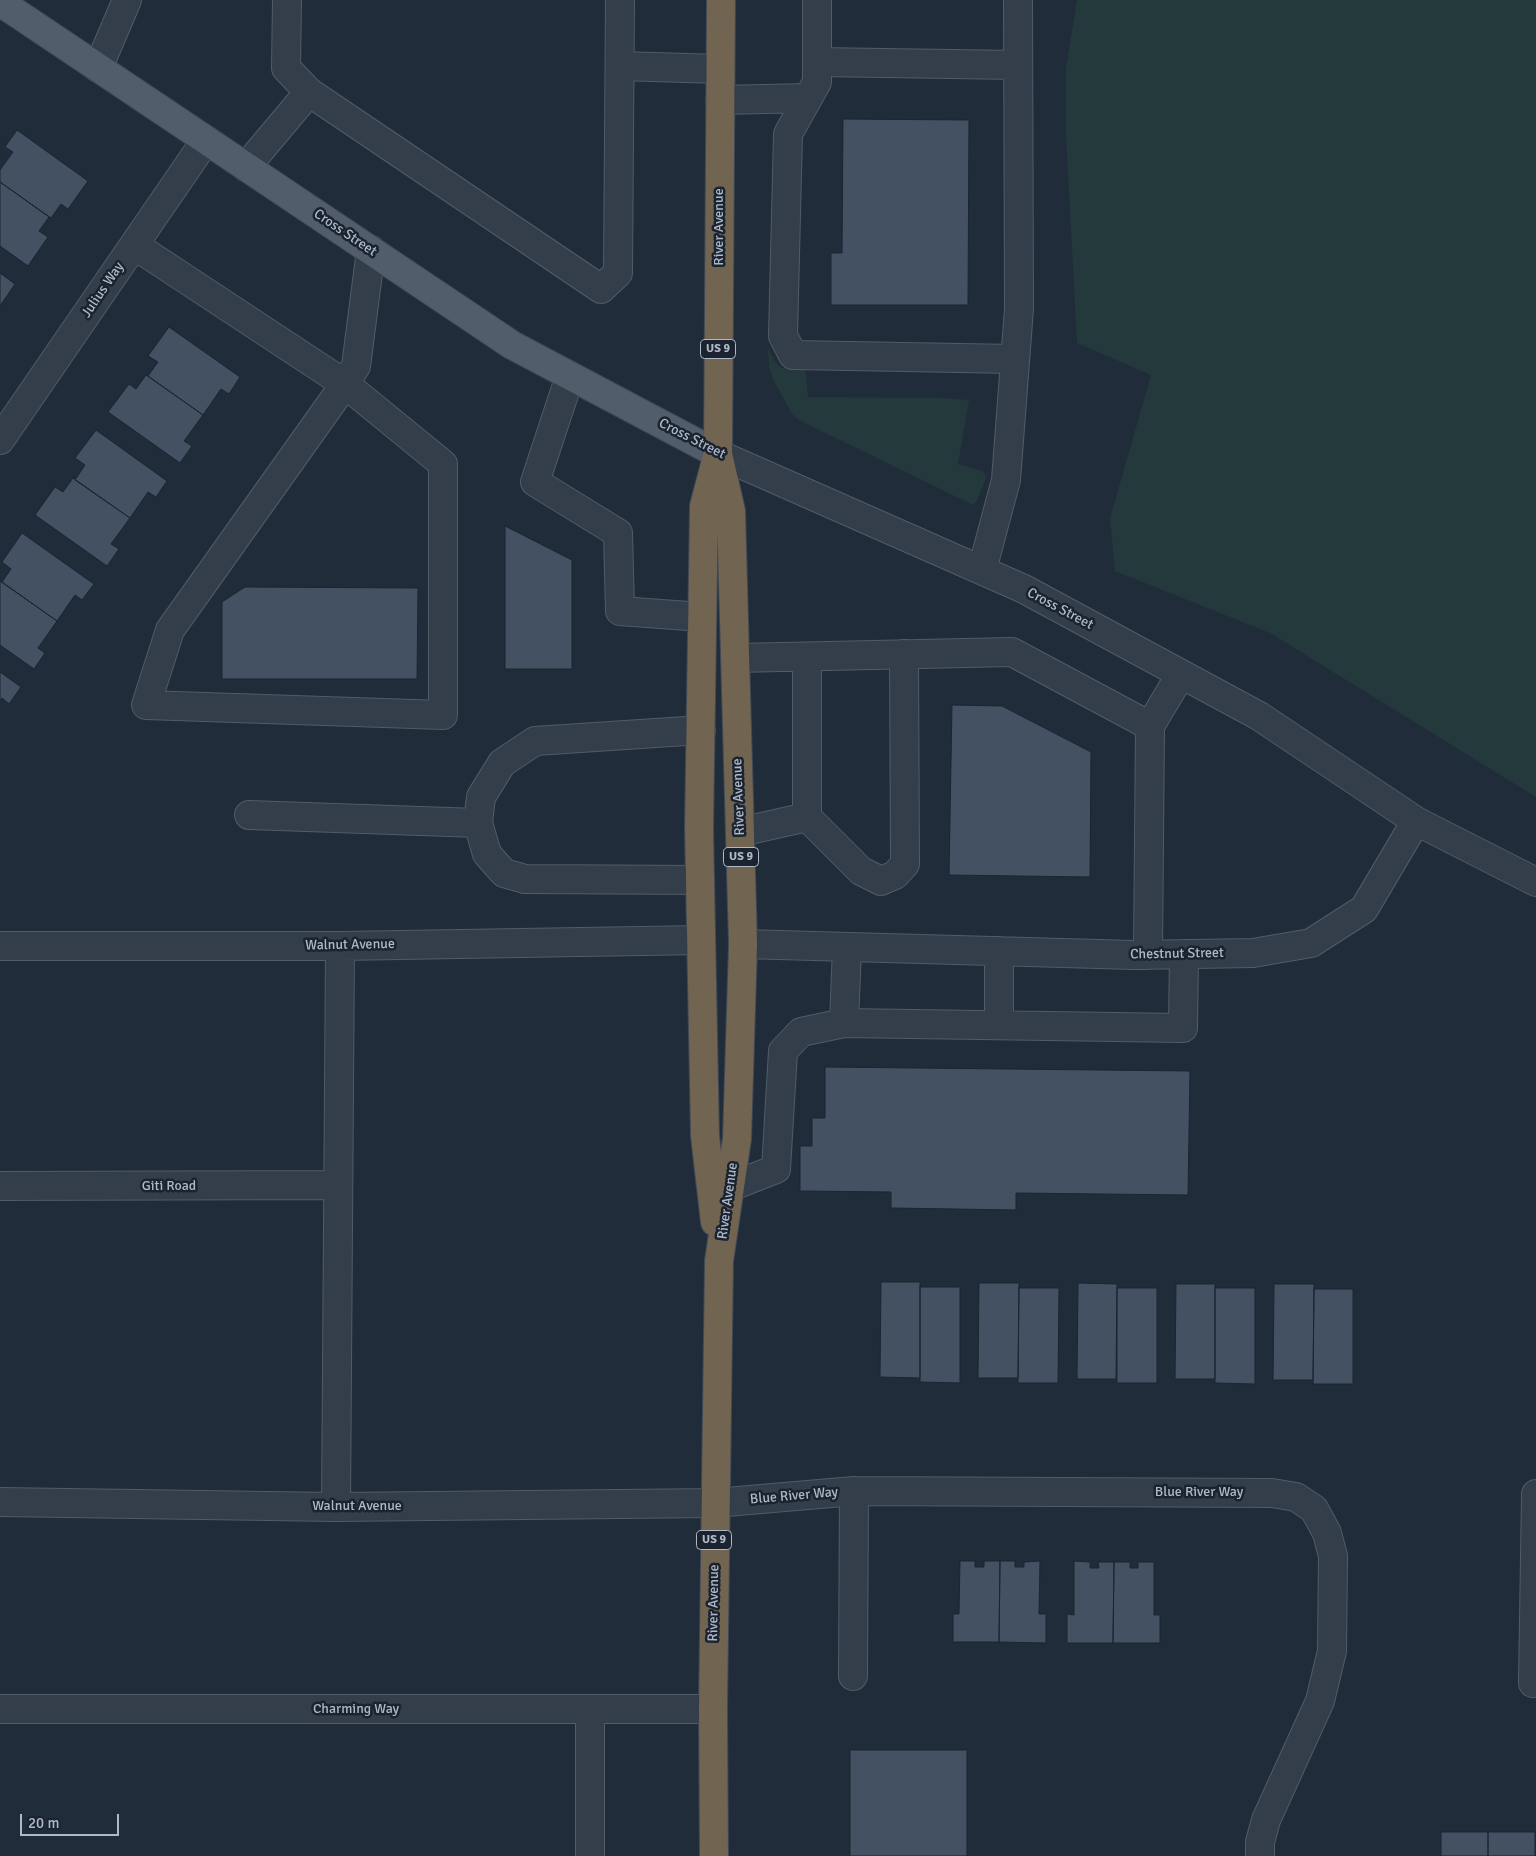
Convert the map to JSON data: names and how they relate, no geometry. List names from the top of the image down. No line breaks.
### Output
{"streets":{"highway":["River Avenue","US 9"],"main road":["Cross Street"],"street":["Julius Way","Walnut Avenue","Chestnut Street","Giti Road","Blue River Way","Charming Way"]},"crossings":[["River Avenue","Cross Street"],["River Avenue","Walnut Avenue"],["River Avenue","Chestnut Street"],["River Avenue","Blue River Way"],["River Avenue","Charming Way"],["Cross Street","Julius Way"],["Cross Street","Chestnut Street"],["Walnut Avenue","Blue River Way"]],"scale_bar":"20 m"}
